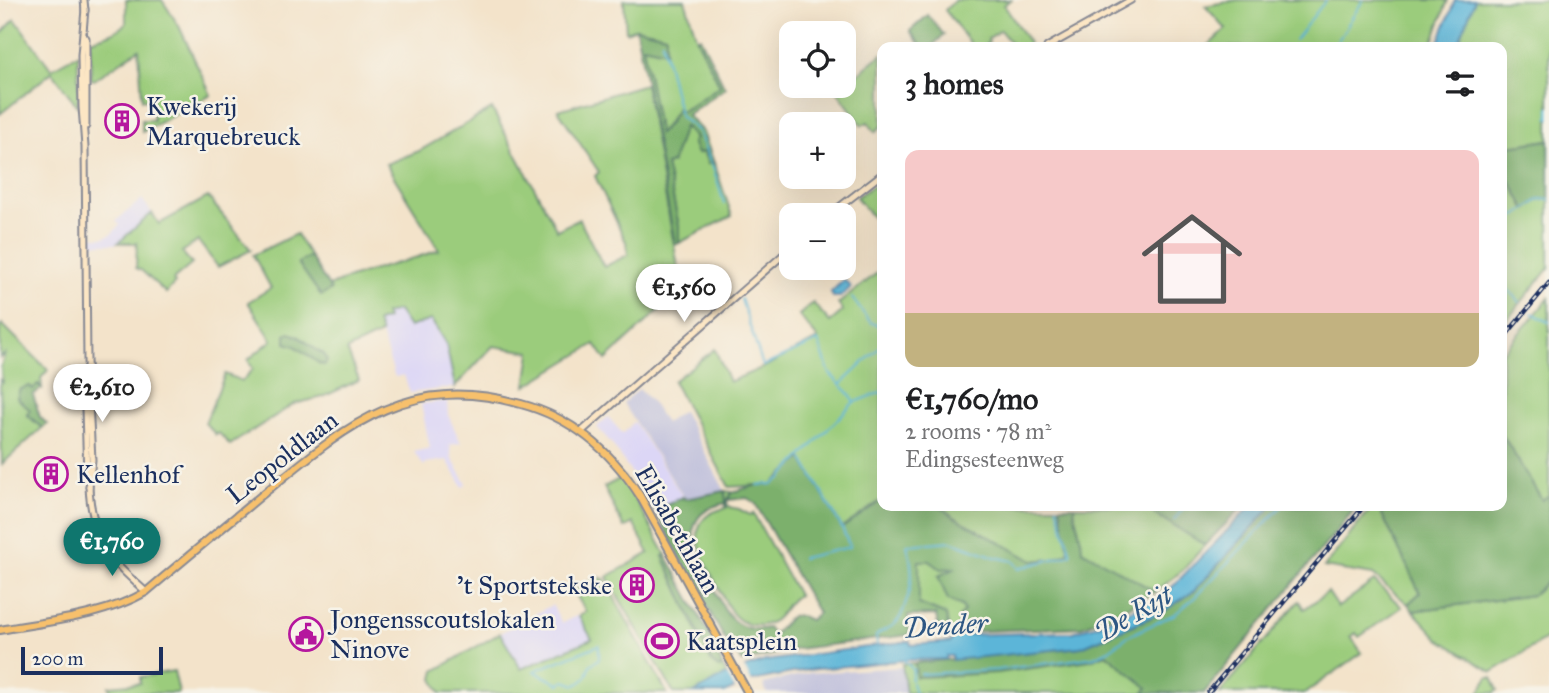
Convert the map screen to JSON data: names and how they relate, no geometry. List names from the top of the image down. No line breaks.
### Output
{"streets":{"main road":["Leopoldlaan","Elisabethlaan"]},"crossings":[["Leopoldlaan","Elisabethlaan"]],"water":["De Rijt","Dender"],"places":{"building":["Kwekerij Marquebreuck","Kellenhof","'t Sportstekske"],"public building":["Jongensscoutslokalen Ninove"],"sports":["Kaatsplein"]},"scale_bar":"200 m","page":{"map_buttons":["+","−"],"heading":"3 homes","list":[{"name":"€1,760/mo","note":"2 rooms · 78 m² · Edingsesteenweg"}],"price":["€1,560","€2,610","€1,760"],"scale":"200 m"}}
